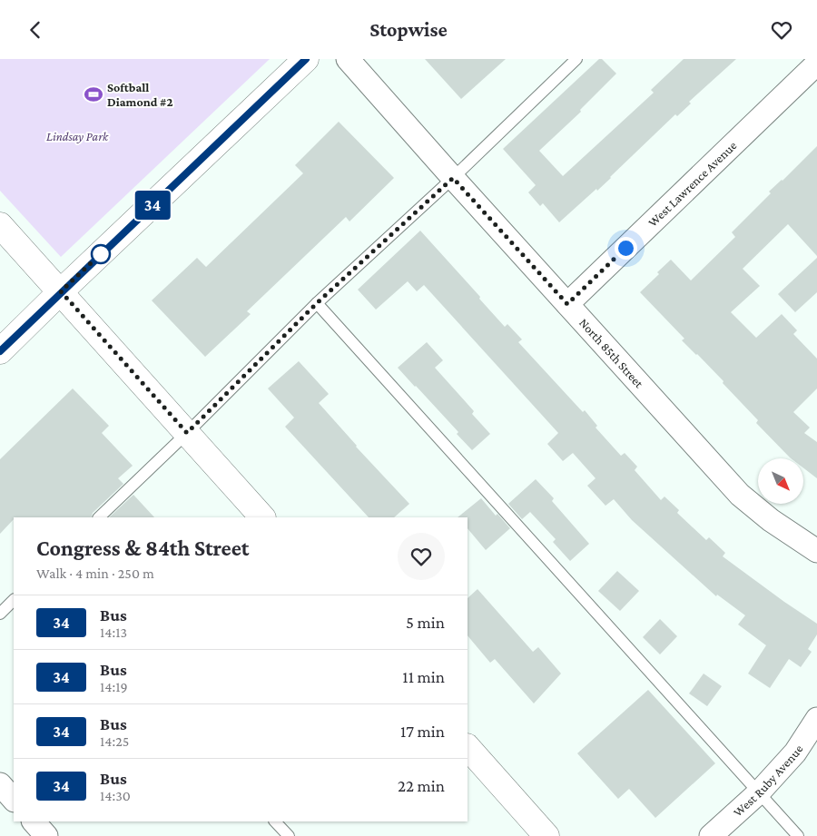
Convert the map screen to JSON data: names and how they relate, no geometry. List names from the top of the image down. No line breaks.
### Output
{"streets":{"street":["West Lawrence Avenue","North 85th Street","West Ruby Avenue"]},"crossings":[["West Lawrence Avenue","North 85th Street"]],"parks":["Lindsay Park"],"places":{"sports":["Softball Diamond #2"]},"lines":["bus line 34"],"north":"bottom right","page":{"header":"Stopwise","on_map":"34","heading":["Congress & 84th Street","Walk · 4 min · 250 m"],"list":[{"mark":"34","name":"Bus","note":"14:13","value":"5 min"},{"mark":"34","name":"Bus","note":"14:19","value":"11 min"},{"mark":"34","name":"Bus","note":"14:25","value":"17 min"},{"mark":"34","name":"Bus","note":"14:30","value":"22 min"}]}}
